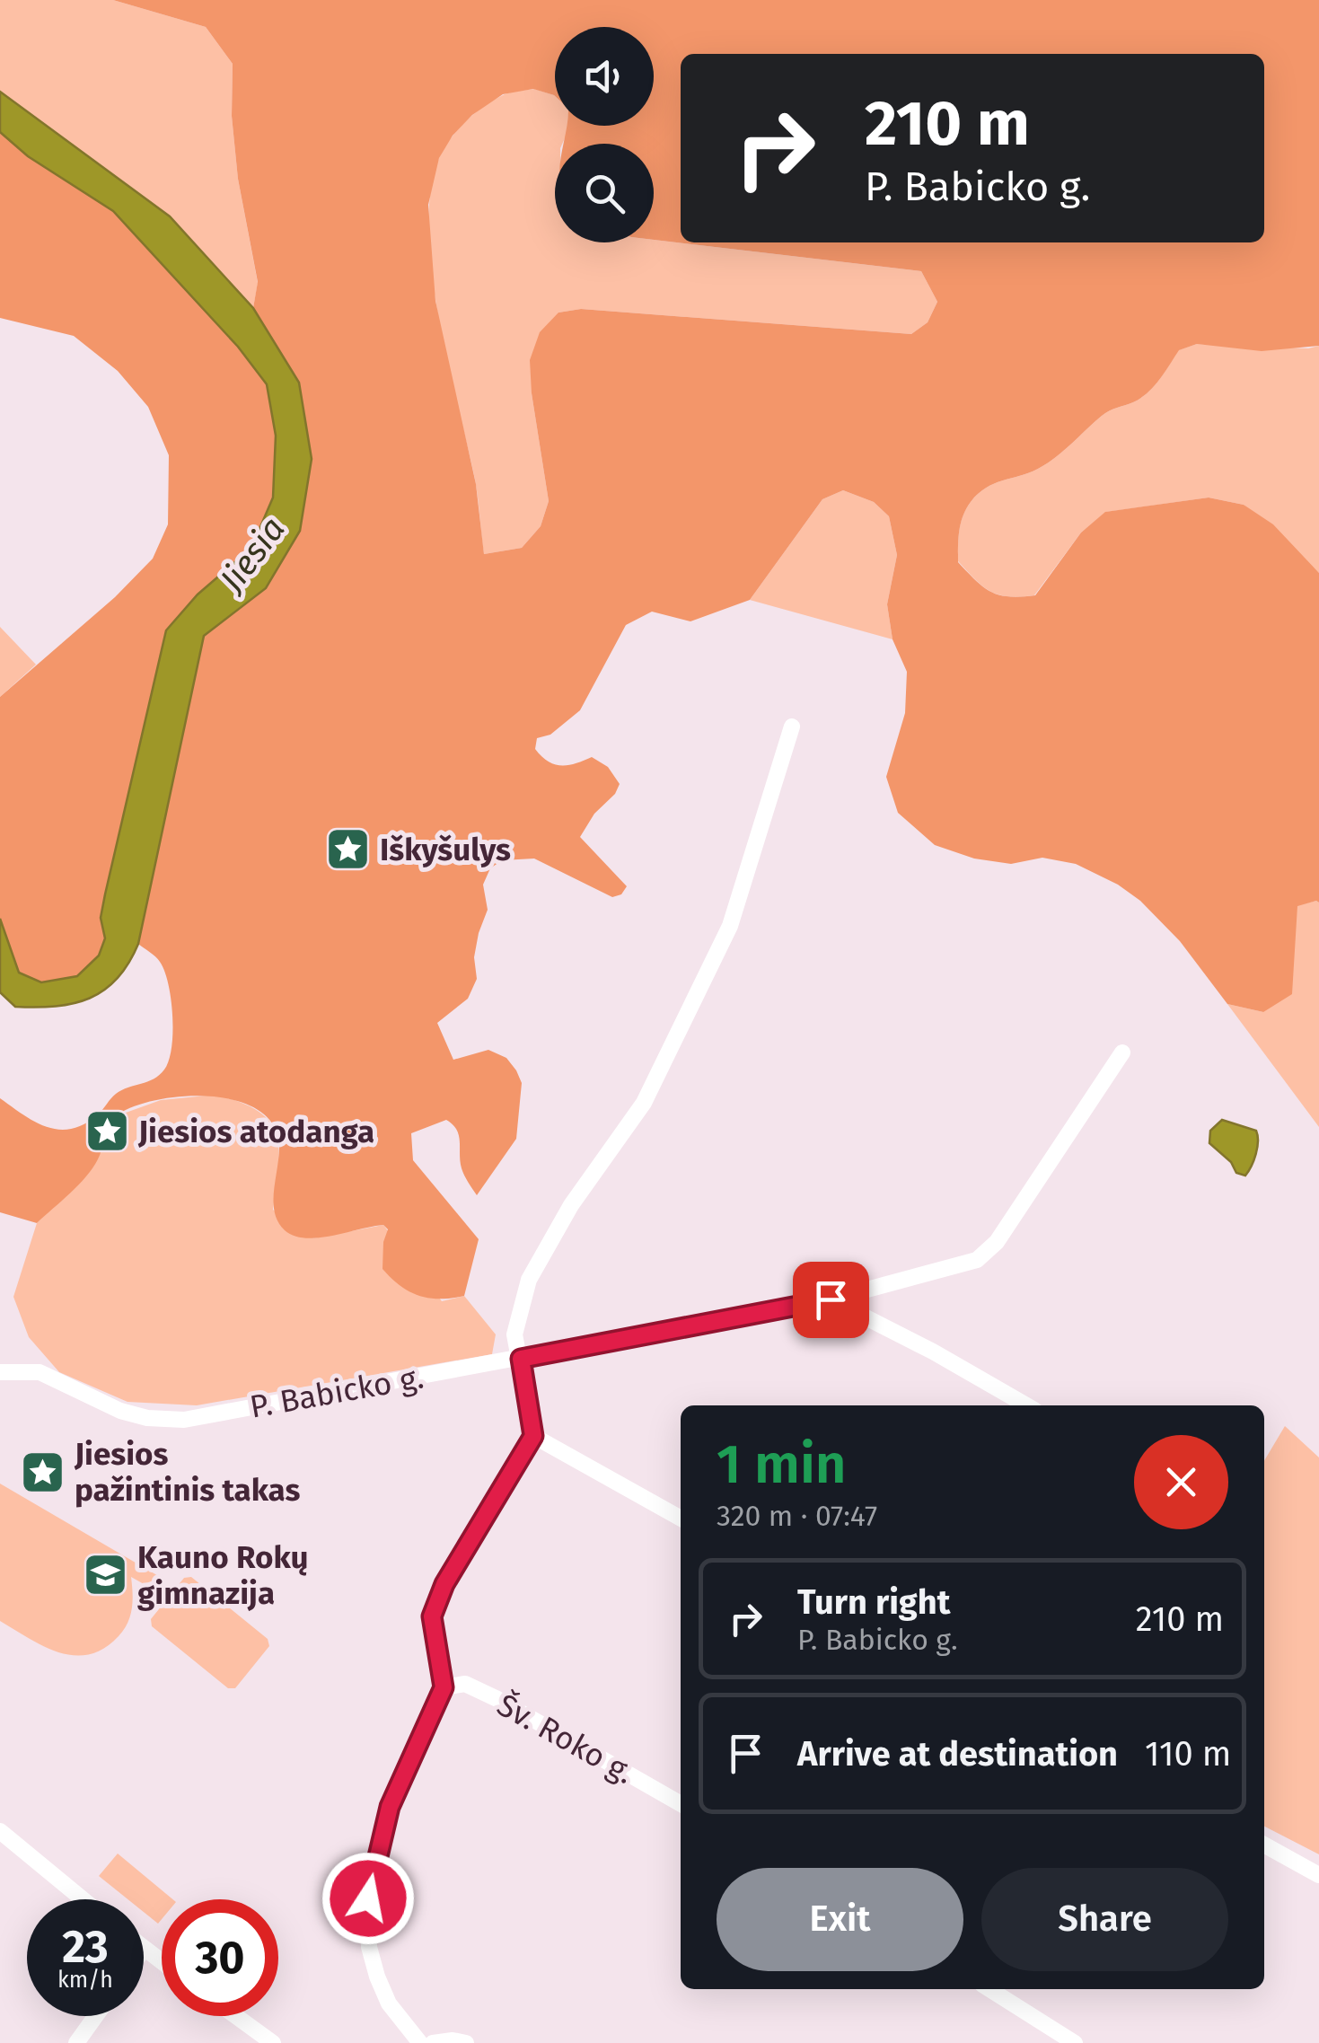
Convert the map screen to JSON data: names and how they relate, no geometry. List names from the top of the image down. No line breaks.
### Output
{"streets":{"street":["P. Babicko g.","Šv. Roko g."]},"water":["Jiesia"],"places":{"place":["Iškyšulys","Jiesios atodanga","Jiesios pažintinis takas"],"school or university":["Kauno Rokų gimnazija"]},"page":{"turn":["210 m","P. Babicko g."],"heading":["1 min","320 m · 07:47"],"list":[{"name":"Turn right","note":"P. Babicko g.","value":"210 m"},{"name":"Arrive at destination","value":"110 m"}],"buttons":["Exit","Share"],"speed":"23 km/h","limit":"30"}}
